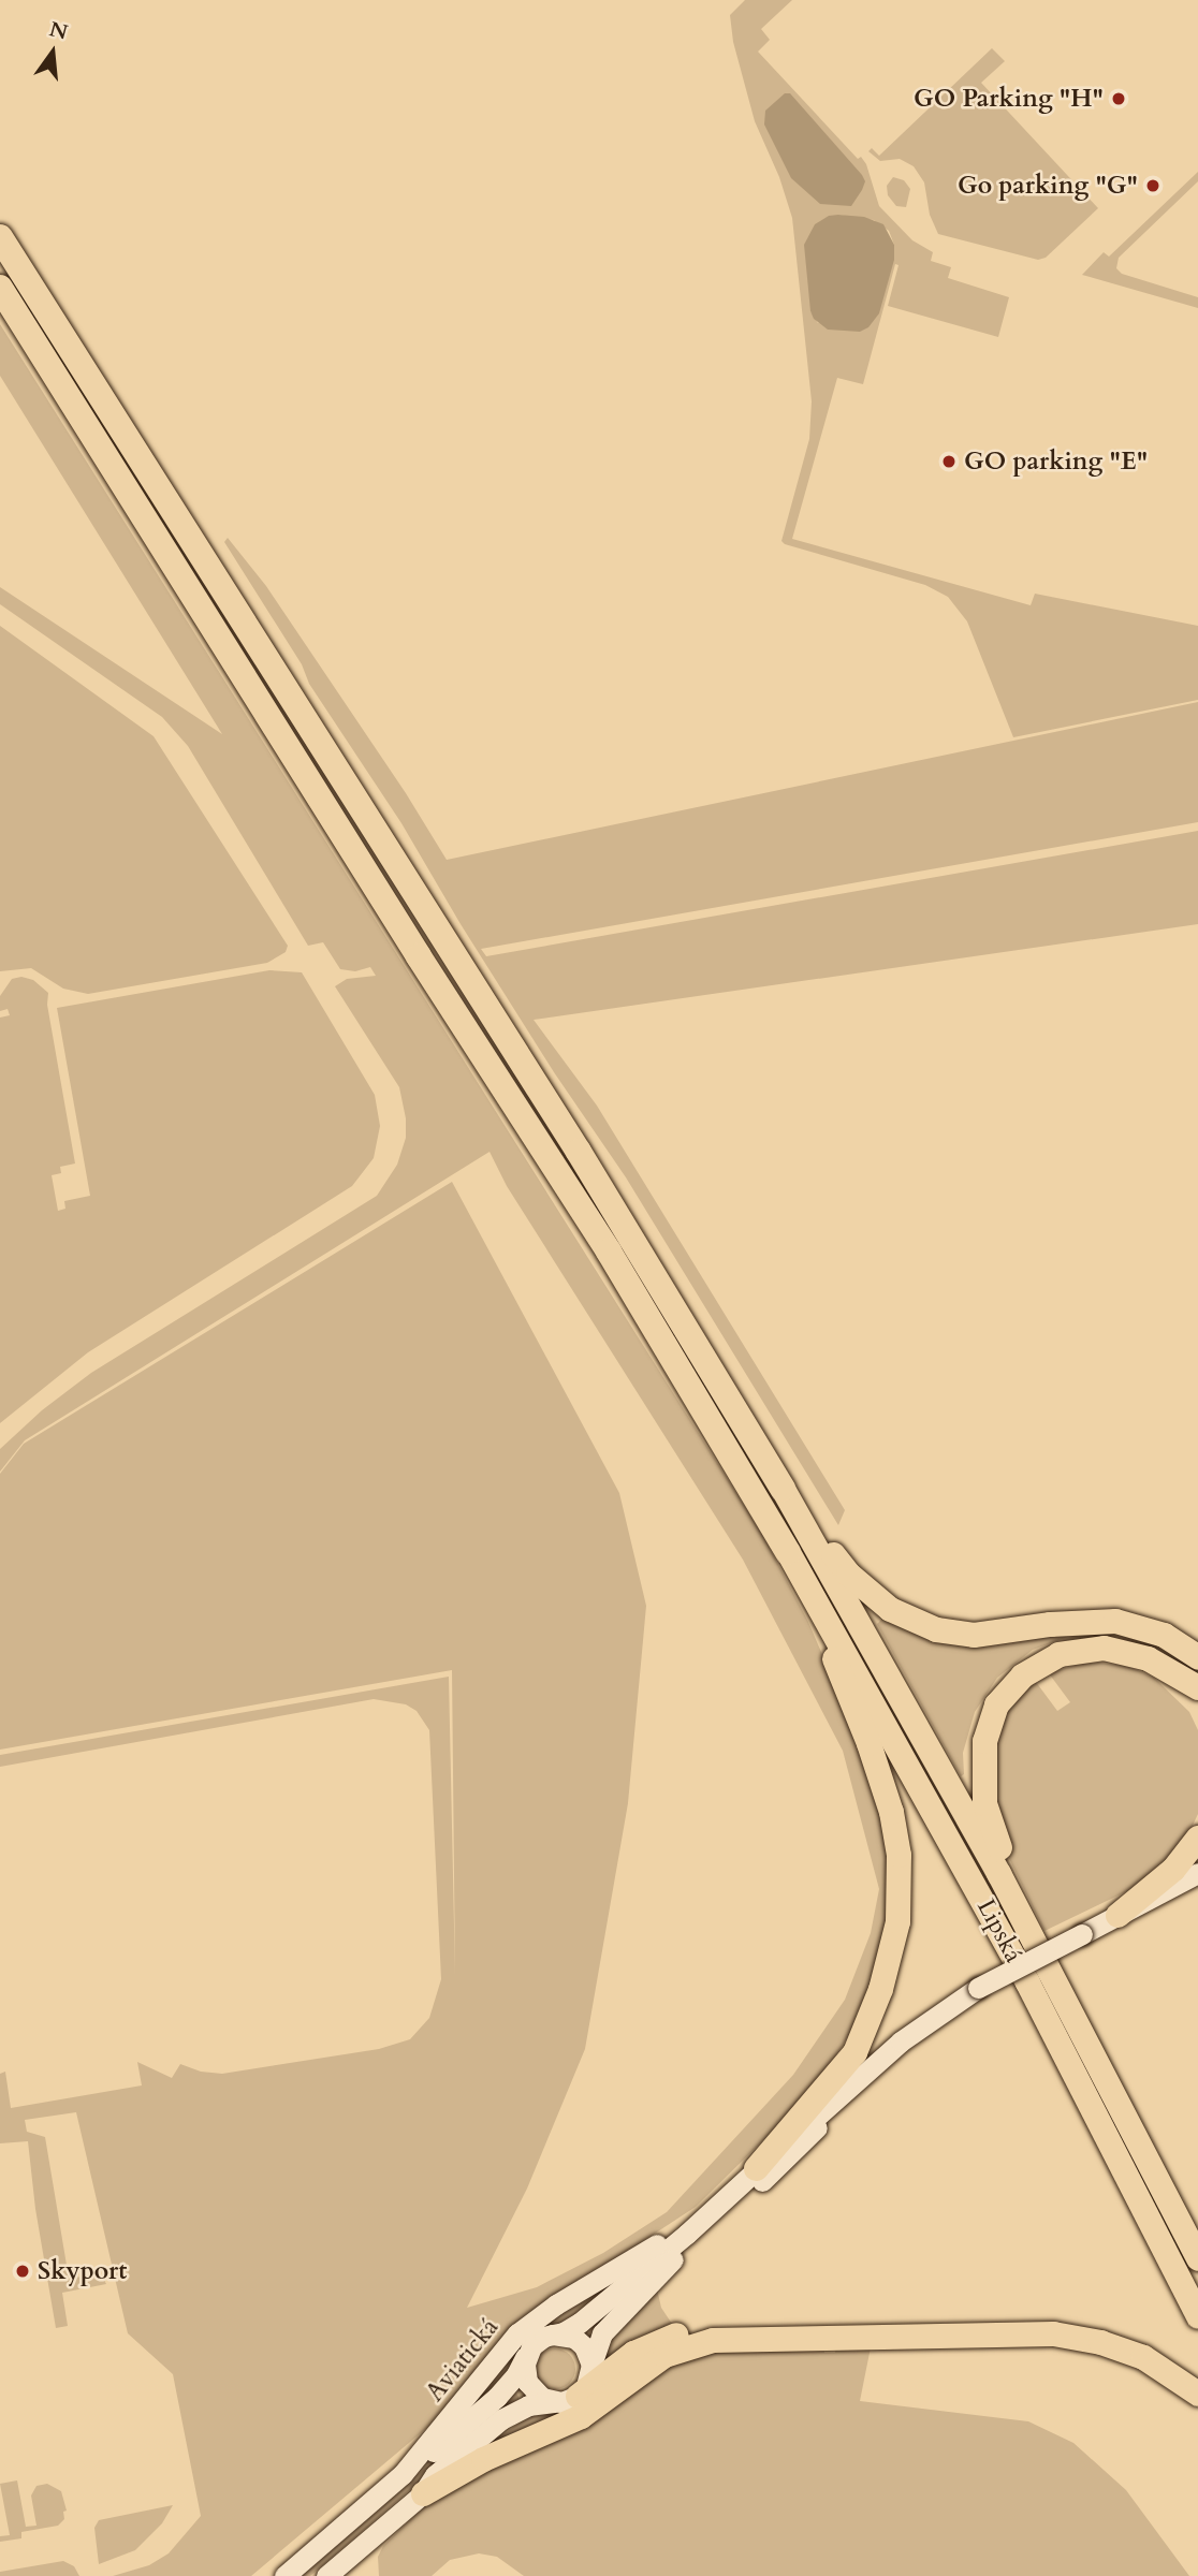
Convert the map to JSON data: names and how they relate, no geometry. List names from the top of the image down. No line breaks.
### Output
{"streets":{"highway":["Lipská"],"main road":["Aviatická"]},"places":["GO Parking \"H\"","Go parking \"G\"","GO parking \"E\"","Skyport"],"north":"top"}
